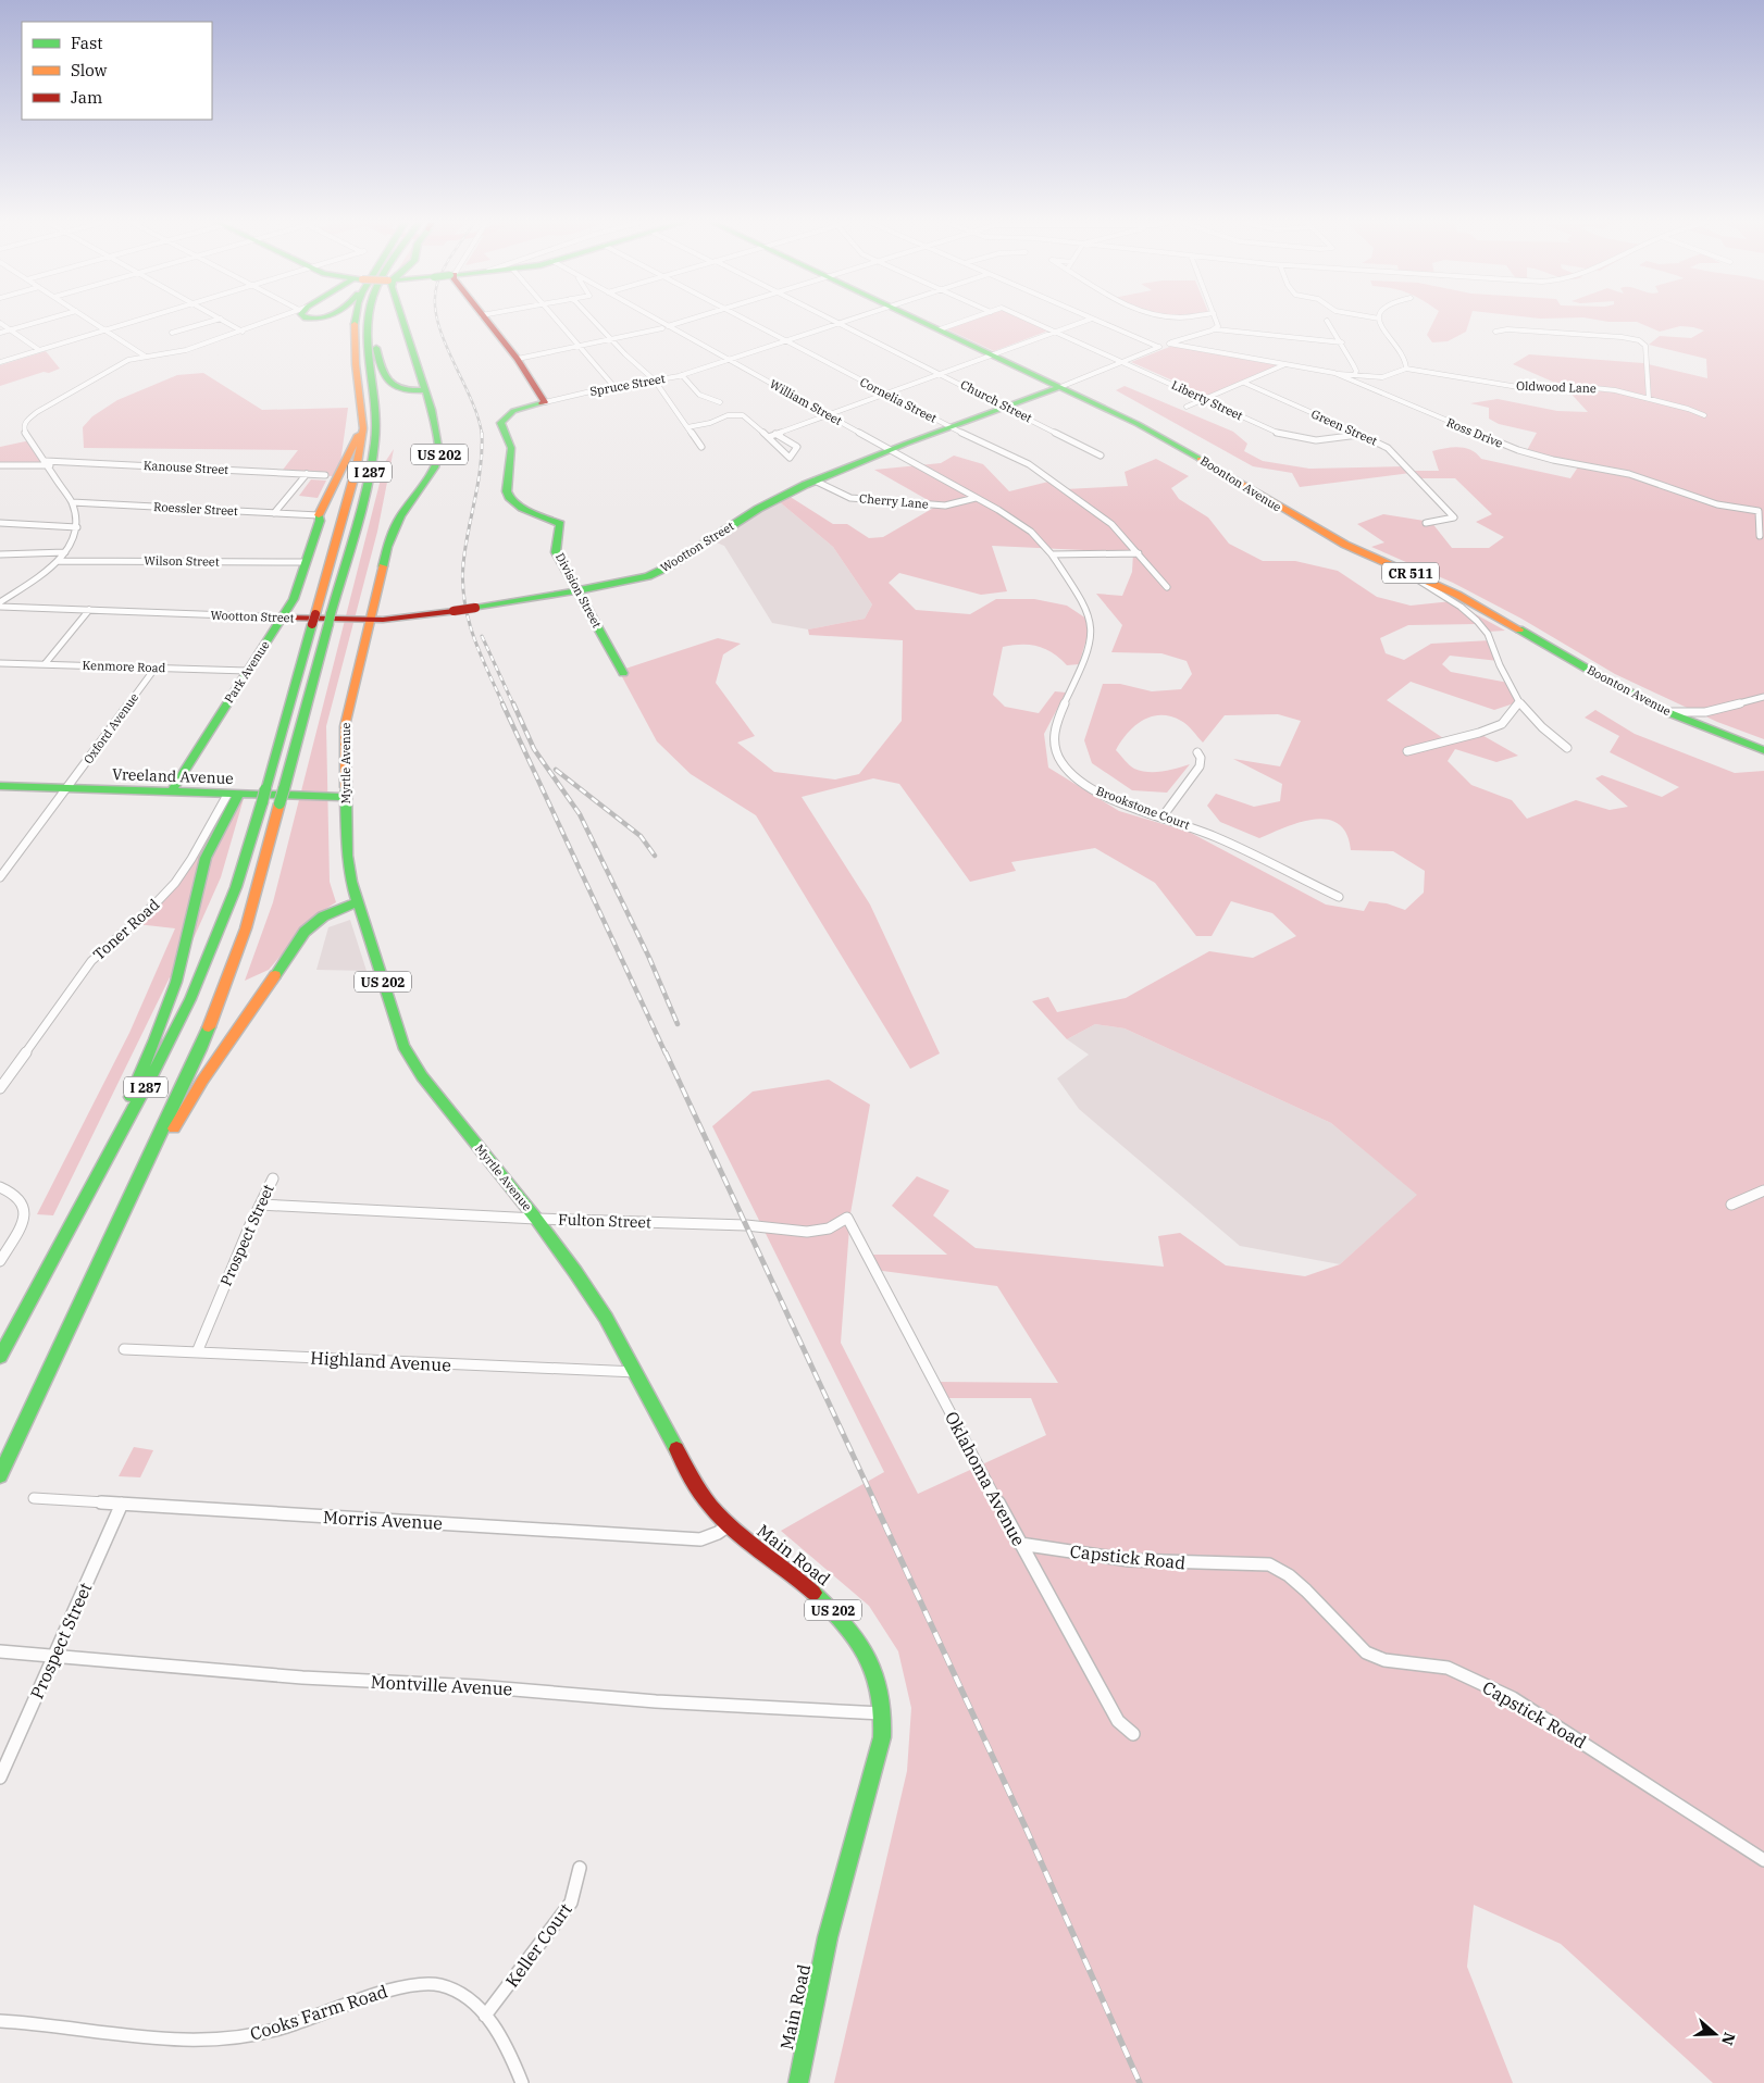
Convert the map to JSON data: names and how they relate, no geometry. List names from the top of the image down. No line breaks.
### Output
{"streets":{"main road":["US 202","I 287","Boonton Avenue","Wootton Street","CR 511","Division Street","Park Avenue","Myrtle Avenue","Vreeland Avenue","Main Road"],"street":["Spruce Street","Oldwood Lane","Cornelia Street","Liberty Street","Church Street","William Street","Green Street","Ross Drive","Kanouse Street","Cherry Lane","Roessler Street","Wilson Street","Kenmore Road","Oxford Avenue","Brookstone Court","Toner Road","Fulton Street","Prospect Street","Highland Avenue","Oklahoma Avenue","Morris Avenue","Capstick Road","Montville Avenue","Keller Court","Cooks Farm Road"]},"crossings":[["Spruce Street","Cornelia Street"],["Spruce Street","Church Street"],["Spruce Street","William Street"],["Spruce Street","Division Street"],["Cornelia Street","Wootton Street"],["Liberty Street","Green Street"],["Liberty Street","Wootton Street"],["Church Street","Wootton Street"],["William Street","Cherry Lane"],["William Street","Wootton Street"],["William Street","Brookstone Court"],["Ross Drive","Wootton Street"],["I 287","Park Avenue"],["Boonton Avenue","Wootton Street"],["Cherry Lane","Wootton Street"],["Roessler Street","Park Avenue"],["Wootton Street","Division Street"],["Wootton Street","Park Avenue"],["Wootton Street","Myrtle Avenue"],["Wilson Street","Park Avenue"],["Kenmore Road","Park Avenue"],["Kenmore Road","Oxford Avenue"],["Park Avenue","Vreeland Avenue"],["Oxford Avenue","Vreeland Avenue"],["Myrtle Avenue","Vreeland Avenue"],["Myrtle Avenue","Fulton Street"],["Myrtle Avenue","Main Road"],["Vreeland Avenue","Toner Road"],["Fulton Street","Prospect Street"],["Fulton Street","Oklahoma Avenue"],["Fulton Street","Main Road"],["Prospect Street","Highland Avenue"],["Prospect Street","Morris Avenue"],["Prospect Street","Montville Avenue"],["Highland Avenue","Main Road"],["Oklahoma Avenue","Capstick Road"],["Morris Avenue","Main Road"],["Main Road","Montville Avenue"],["Keller Court","Cooks Farm Road"]],"legend":["Fast","Slow","Jam"],"north":"right"}
